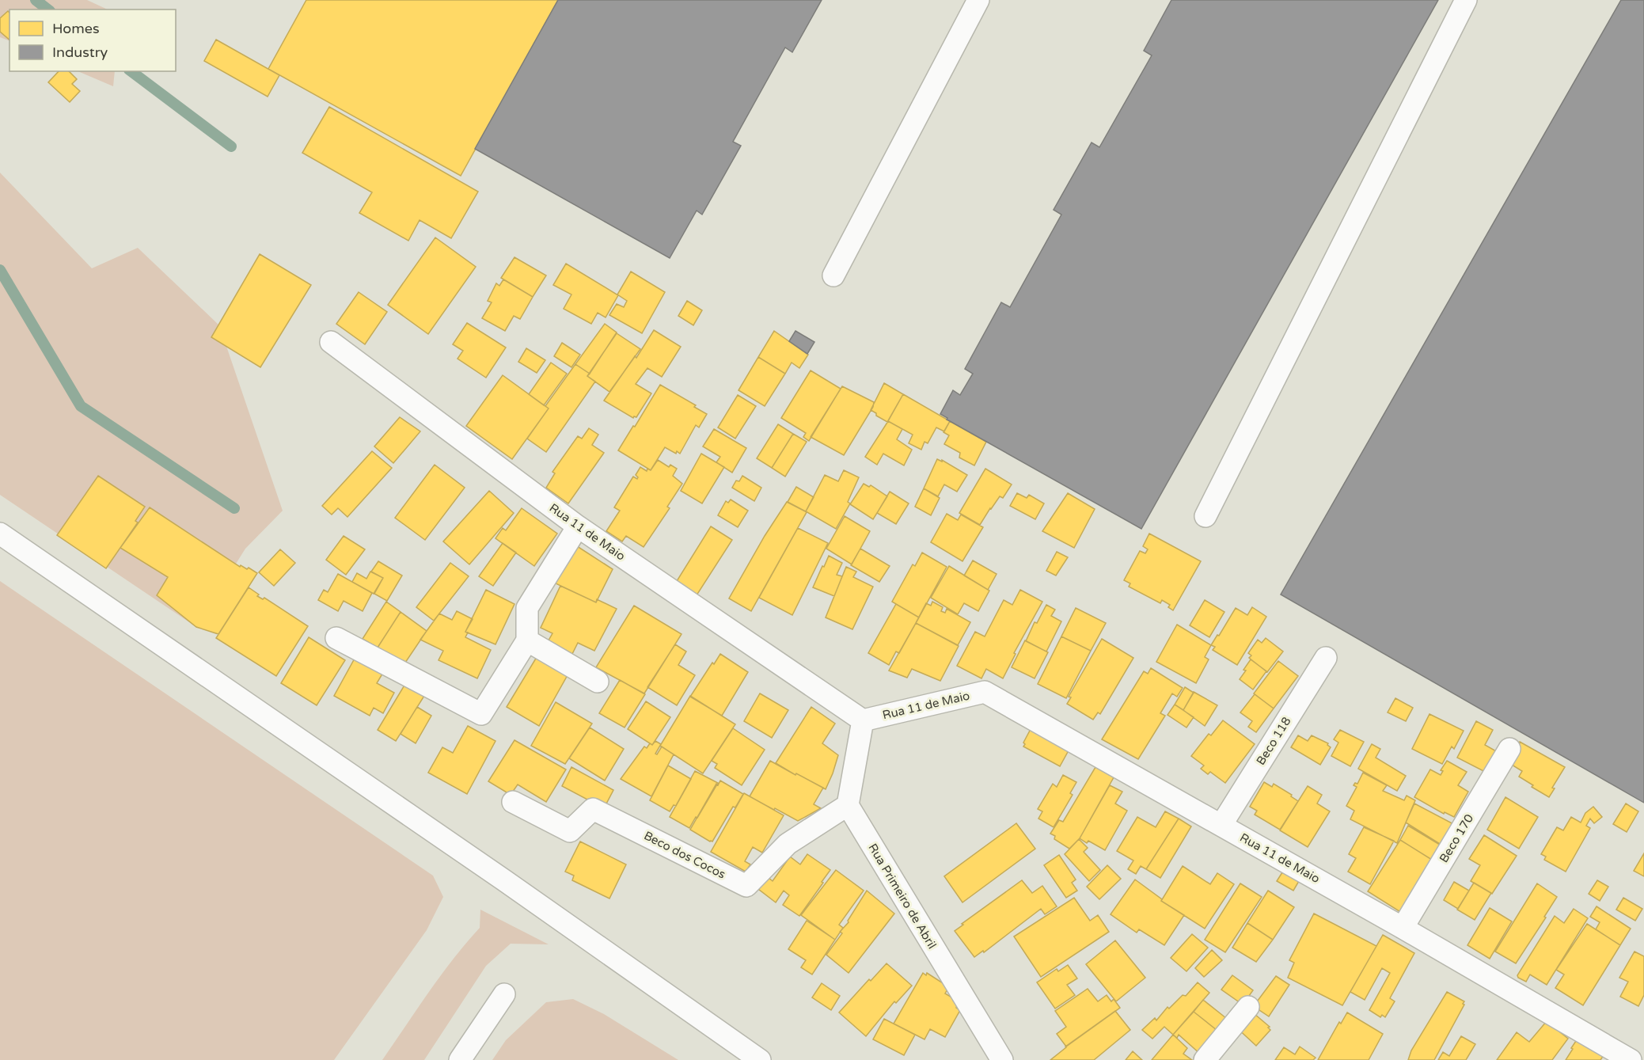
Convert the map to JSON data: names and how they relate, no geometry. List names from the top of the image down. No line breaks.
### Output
{"streets":{"lane":["Rua 11 de Maio","Beco 118","Beco 170","Beco dos Cocos","Rua Primeiro de Abril"]},"crossings":[["Rua 11 de Maio","Beco 118"],["Rua 11 de Maio","Beco 170"],["Beco dos Cocos","Rua Primeiro de Abril"]],"legend":["Homes","Industry"]}
